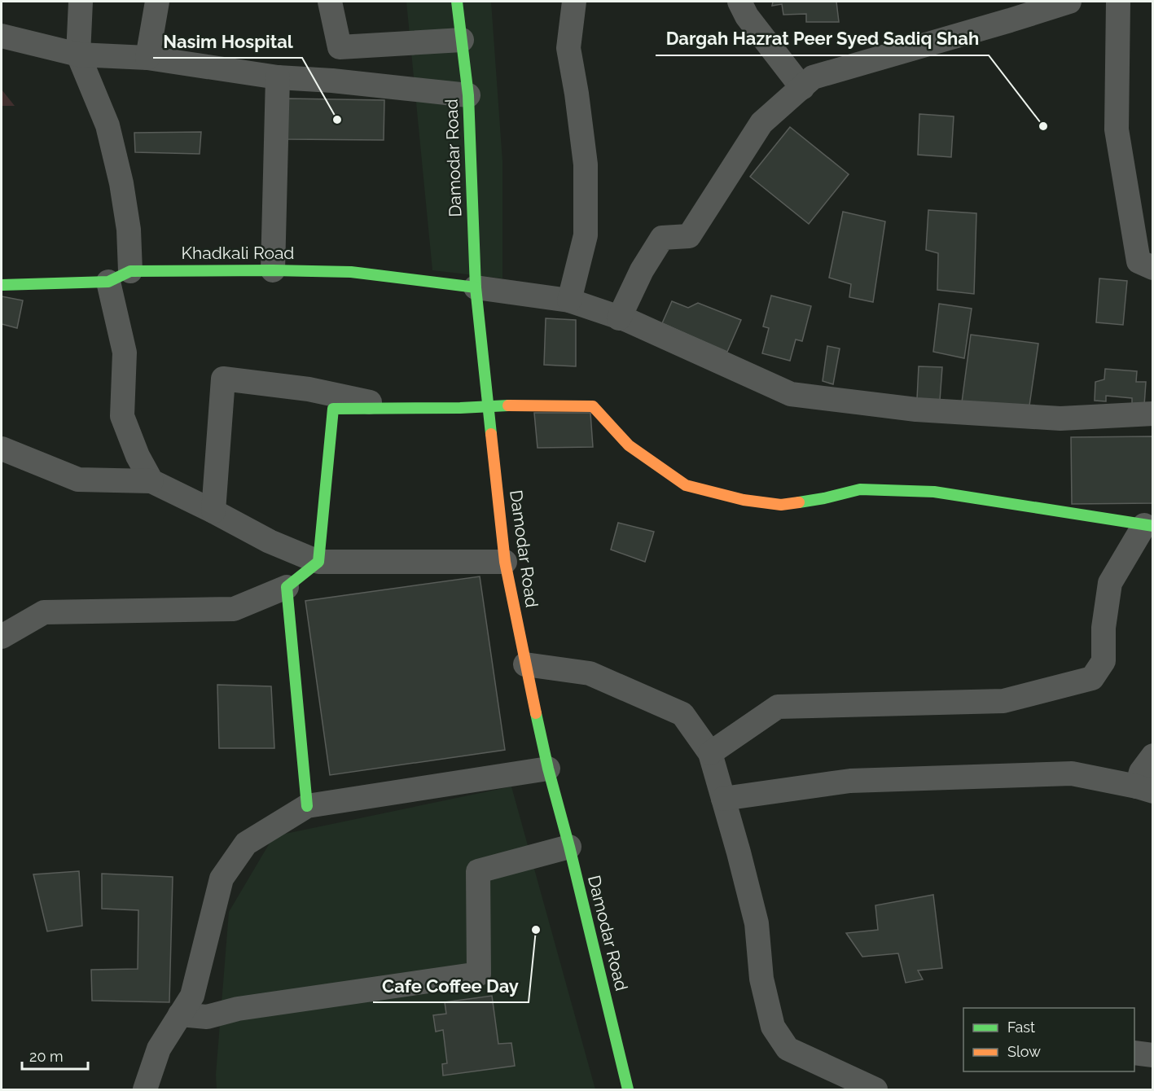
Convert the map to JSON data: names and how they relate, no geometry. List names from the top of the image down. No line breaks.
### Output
{"streets":{"street":["Damodar Road","Khadkali Road"]},"crossings":[["Damodar Road","Khadkali Road"]],"places":["Nasim Hospital","Dargah Hazrat Peer Syed Sadiq Shah","Cafe Coffee Day"],"legend":["Fast","Slow"],"scale_bar":"20 m"}
